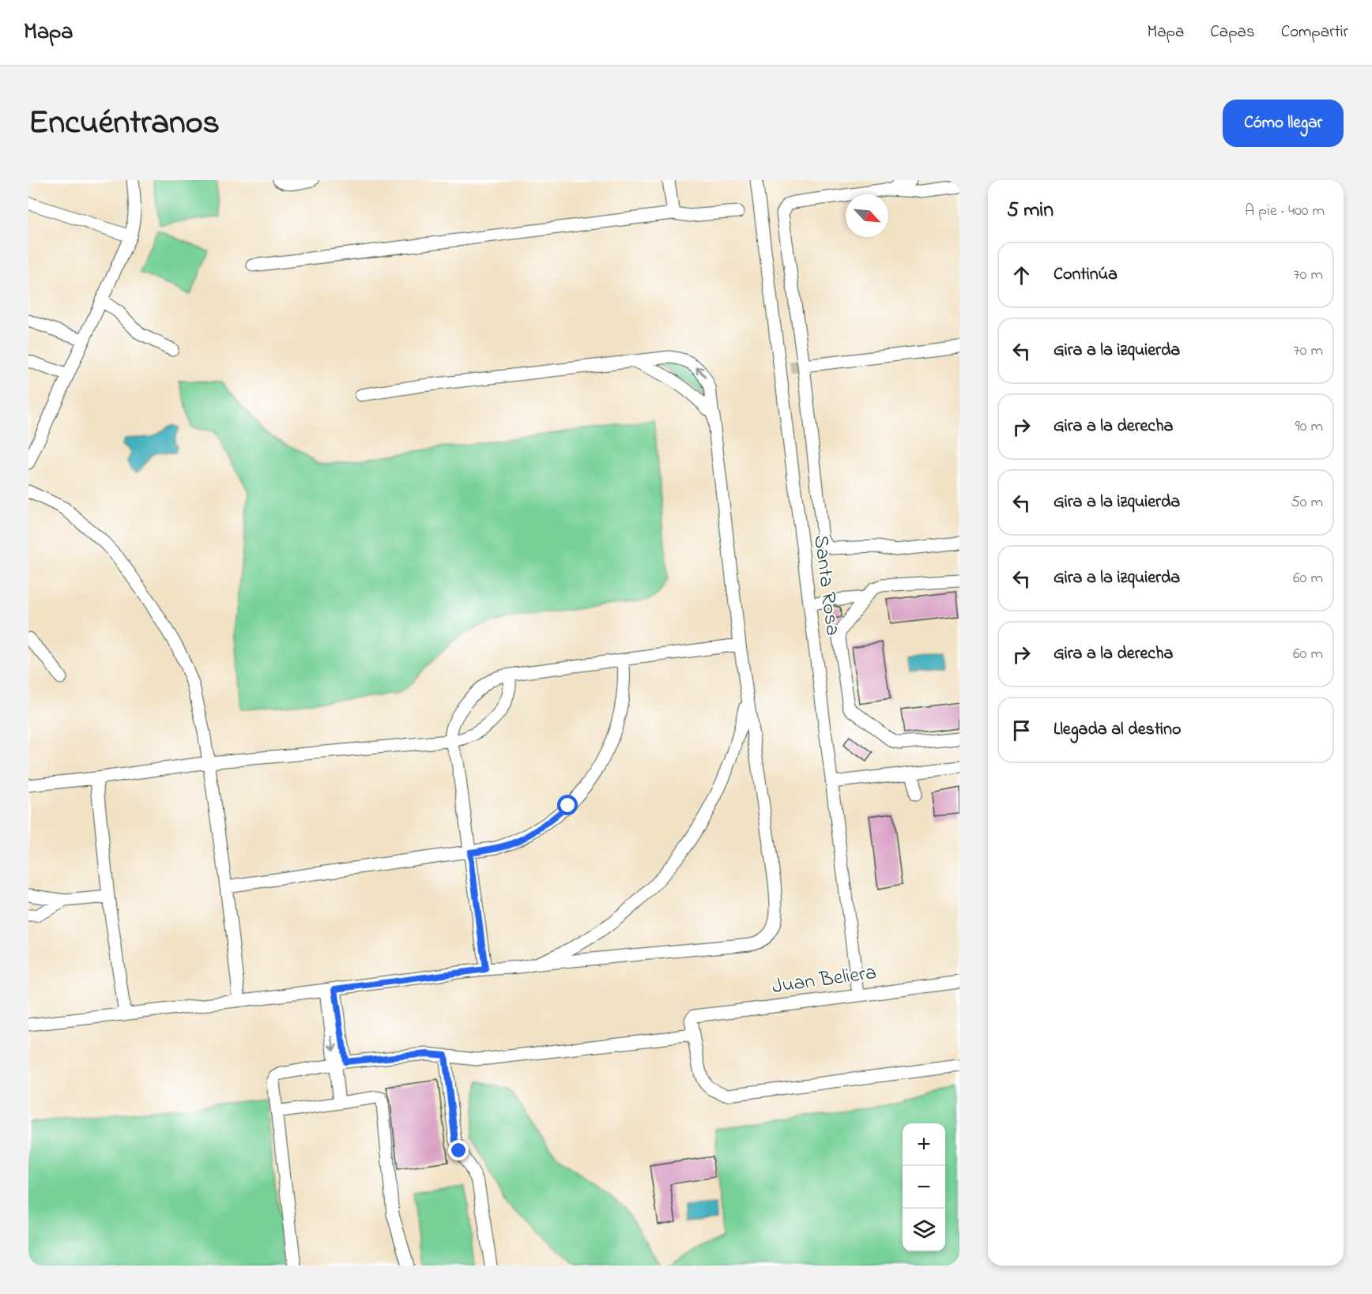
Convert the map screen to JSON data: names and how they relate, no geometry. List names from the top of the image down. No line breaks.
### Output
{"streets":{"street":["Santa Rosa","Juan Beliera"]},"crossings":[["Santa Rosa","Juan Beliera"]],"north":"bottom right","page":{"header":"Mapa","nav":["Mapa","Capas","Compartir"],"title":"Encuéntranos","buttons":"Cómo llegar","heading":["5 min","A pie · 400 m"],"list":[["Continúa","70 m"],["Gira a la izquierda","70 m"],["Gira a la derecha","90 m"],["Gira a la izquierda","50 m"],["Gira a la izquierda","60 m"],["Gira a la derecha","60 m"],"Llegada al destino"],"map_buttons":["+","−"]}}
